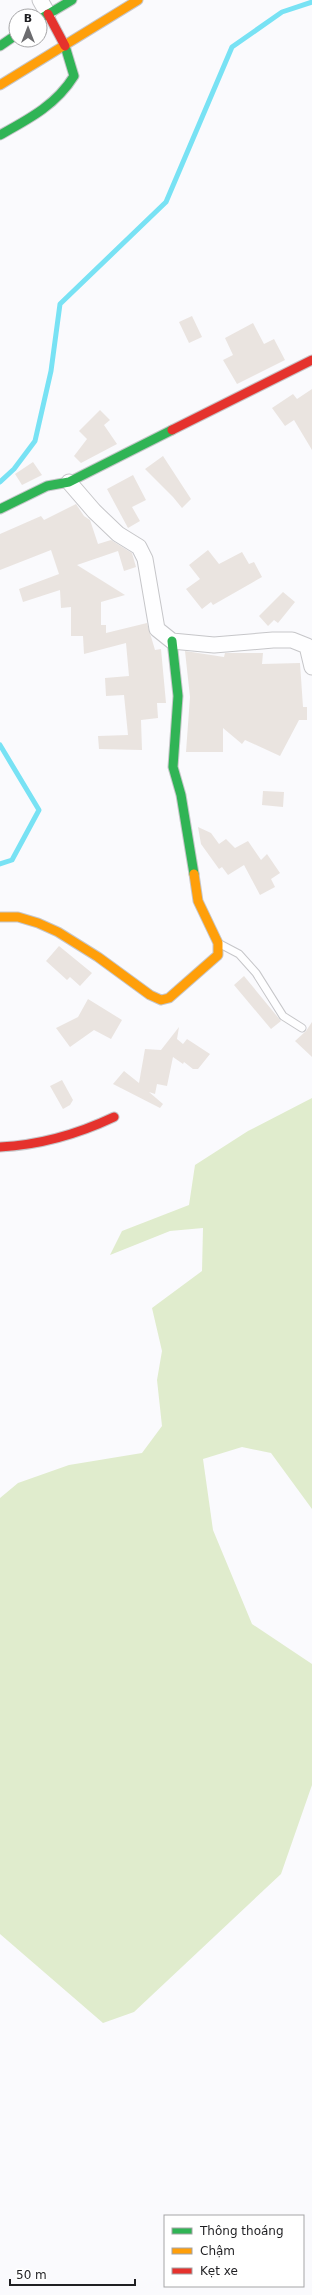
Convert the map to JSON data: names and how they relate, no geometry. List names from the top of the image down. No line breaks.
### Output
{"legend":["Thông thoáng","Chậm","Kẹt xe"],"scale_bar":"50 m","north":"top"}
